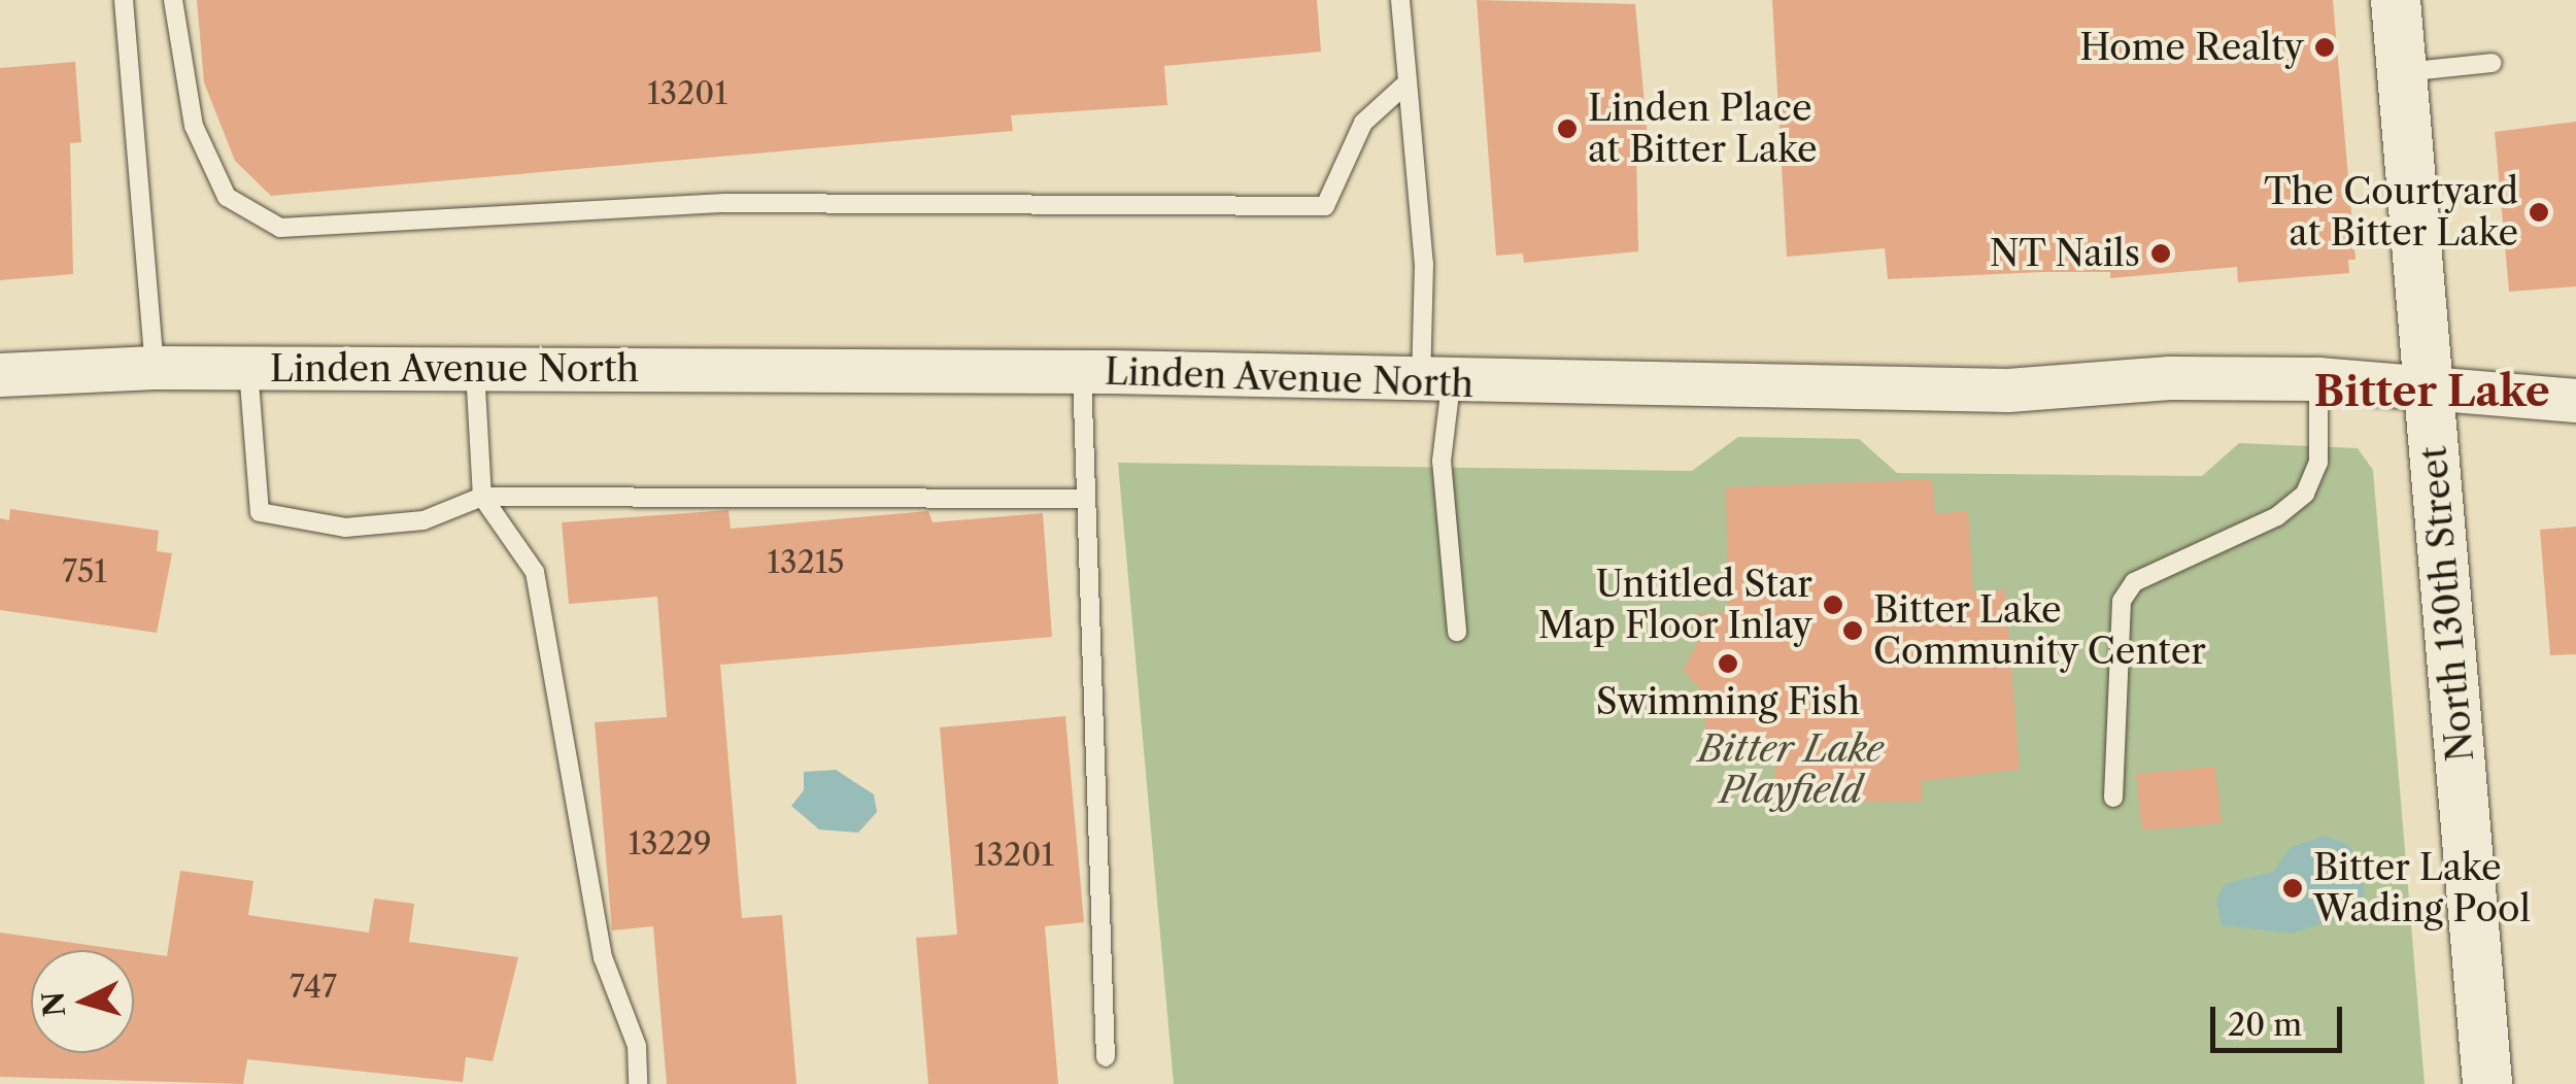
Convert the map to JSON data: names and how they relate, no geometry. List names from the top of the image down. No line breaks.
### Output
{"streets":{"main road":["North 130th Street"],"street":["Linden Avenue North"]},"crossings":[["Linden Avenue North","North 130th Street"]],"districts":["Bitter Lake"],"parks":["Bitter Lake Playfield"],"places":["Home Realty","Linden Place at Bitter Lake","The Courtyard at Bitter Lake","NT Nails","Untitled Star Map Floor Inlay","Bitter Lake Community Center","Swimming Fish","Bitter Lake Wading Pool"],"house_numbers":["13201","13215","751","13229","13201","747"],"scale_bar":"20 m","north":"left"}
